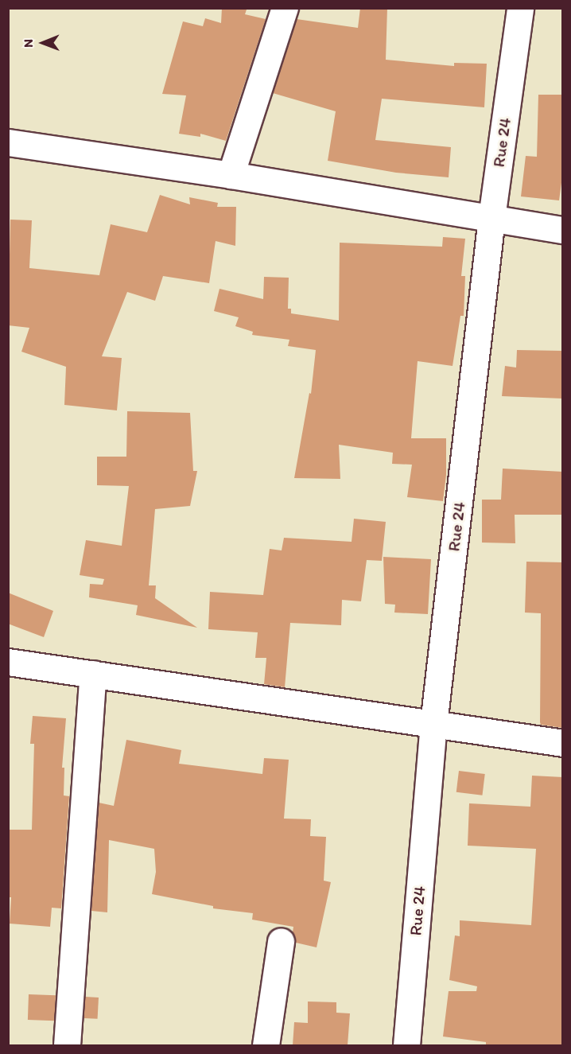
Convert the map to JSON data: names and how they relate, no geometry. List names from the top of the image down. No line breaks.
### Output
{"streets":{"street":["Rue 24"]},"north":"left"}
